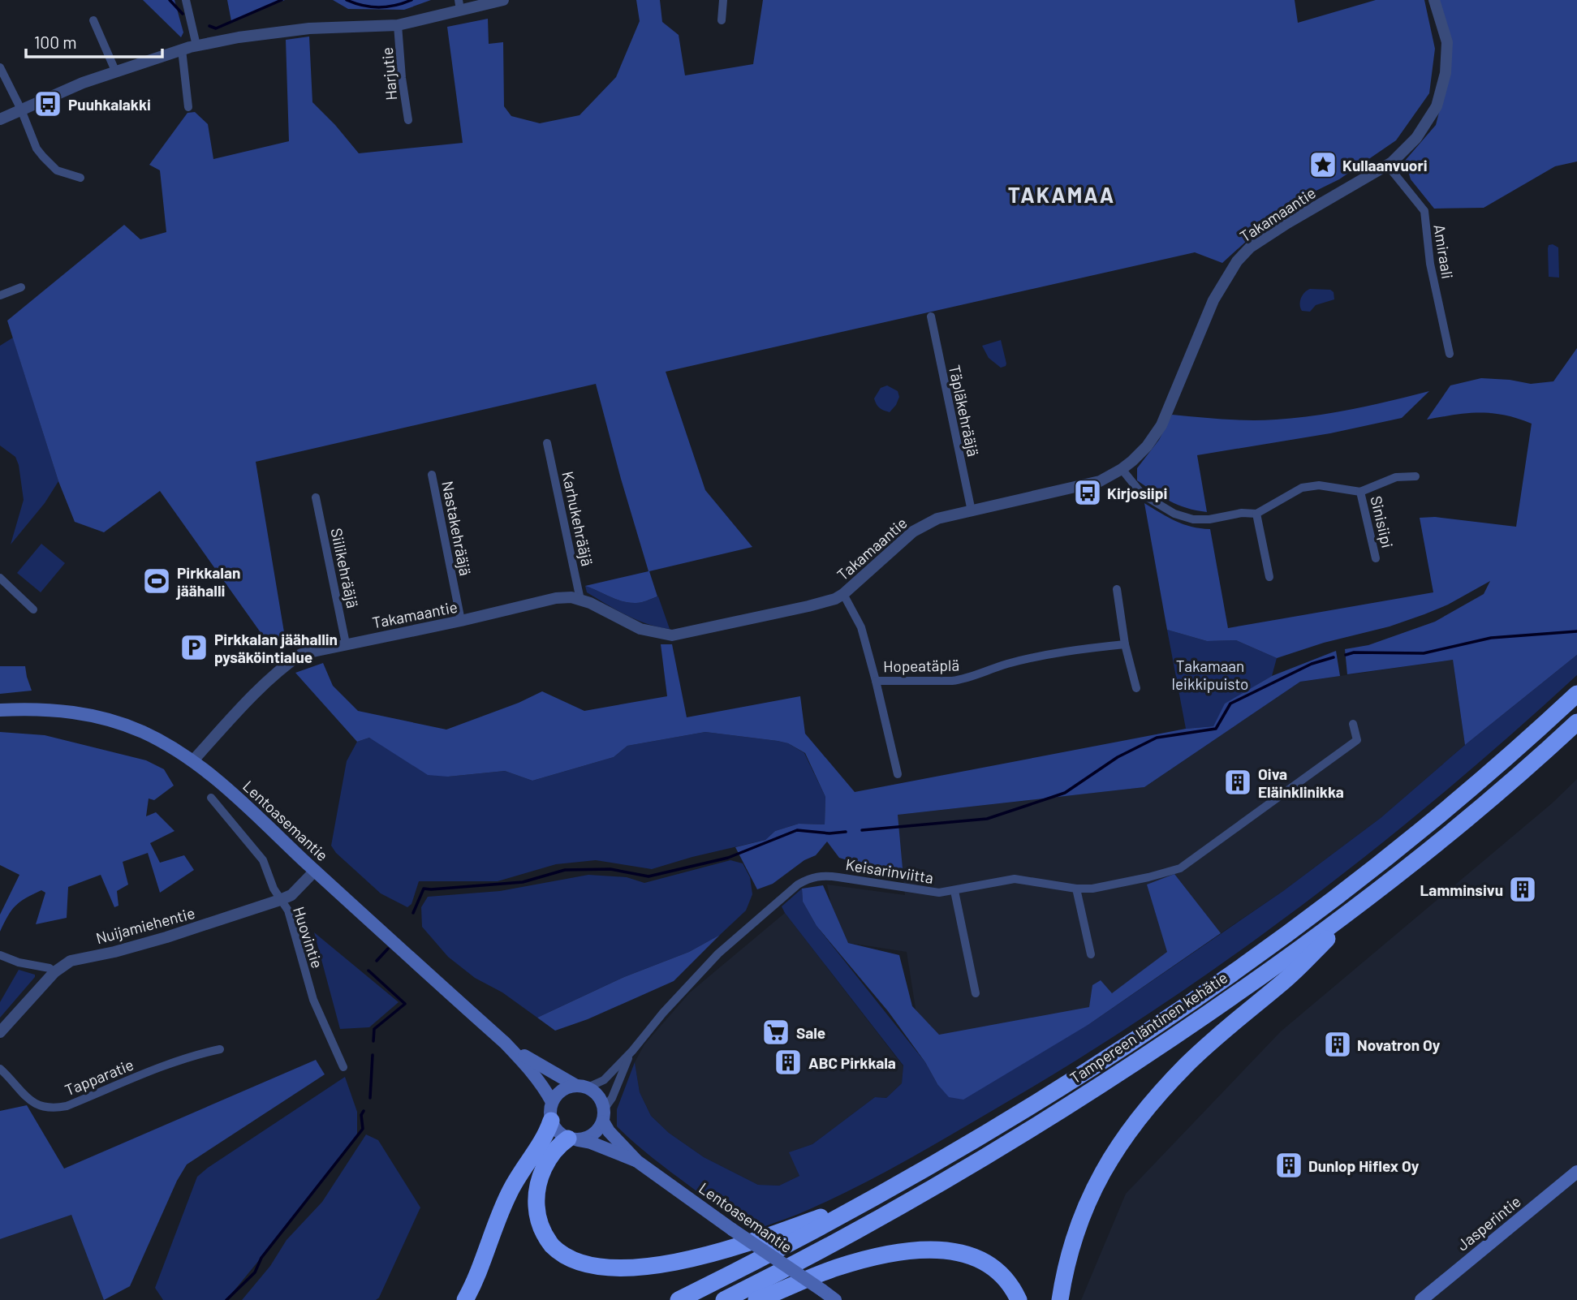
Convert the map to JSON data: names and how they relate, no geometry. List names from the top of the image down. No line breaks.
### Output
{"streets":{"highway":["Tampereen läntinen kehätie"],"main road":["Lentoasemantie","Jasperintie"],"street":["Harjutie","Takamaantie","Amiraali","Täpläkehrääjä","Karhukehrääjä","Sinisiipi","Nastakehrääjä","Siilikehrääjä","Hopeatäplä","Keisarinviitta","Nuijamiehentie","Huovintie","Tapparatie"]},"crossings":[["Takamaantie","Amiraali"],["Takamaantie","Täpläkehrääjä"],["Takamaantie","Karhukehrääjä"],["Takamaantie","Nastakehrääjä"],["Takamaantie","Siilikehrääjä"],["Takamaantie","Hopeatäplä"],["Takamaantie","Lentoasemantie"],["Lentoasemantie","Keisarinviitta"],["Lentoasemantie","Nuijamiehentie"],["Nuijamiehentie","Huovintie"]],"districts":["TAKAMAA"],"parks":["Takamaan leikkipuisto"],"places":{"bus stop":["Puuhkalakki","Kirjosiipi"],"place":["Kullaanvuori"],"sports":["Pirkkalan jäähalli"],"parking":["Pirkkalan jäähallin pysäköintialue"],"building":["Oiva Eläinklinikka","Lamminsivu","Novatron Oy","ABC Pirkkala","Dunlop Hiflex Oy"],"supermarket":["Sale"]},"scale_bar":"100 m"}
